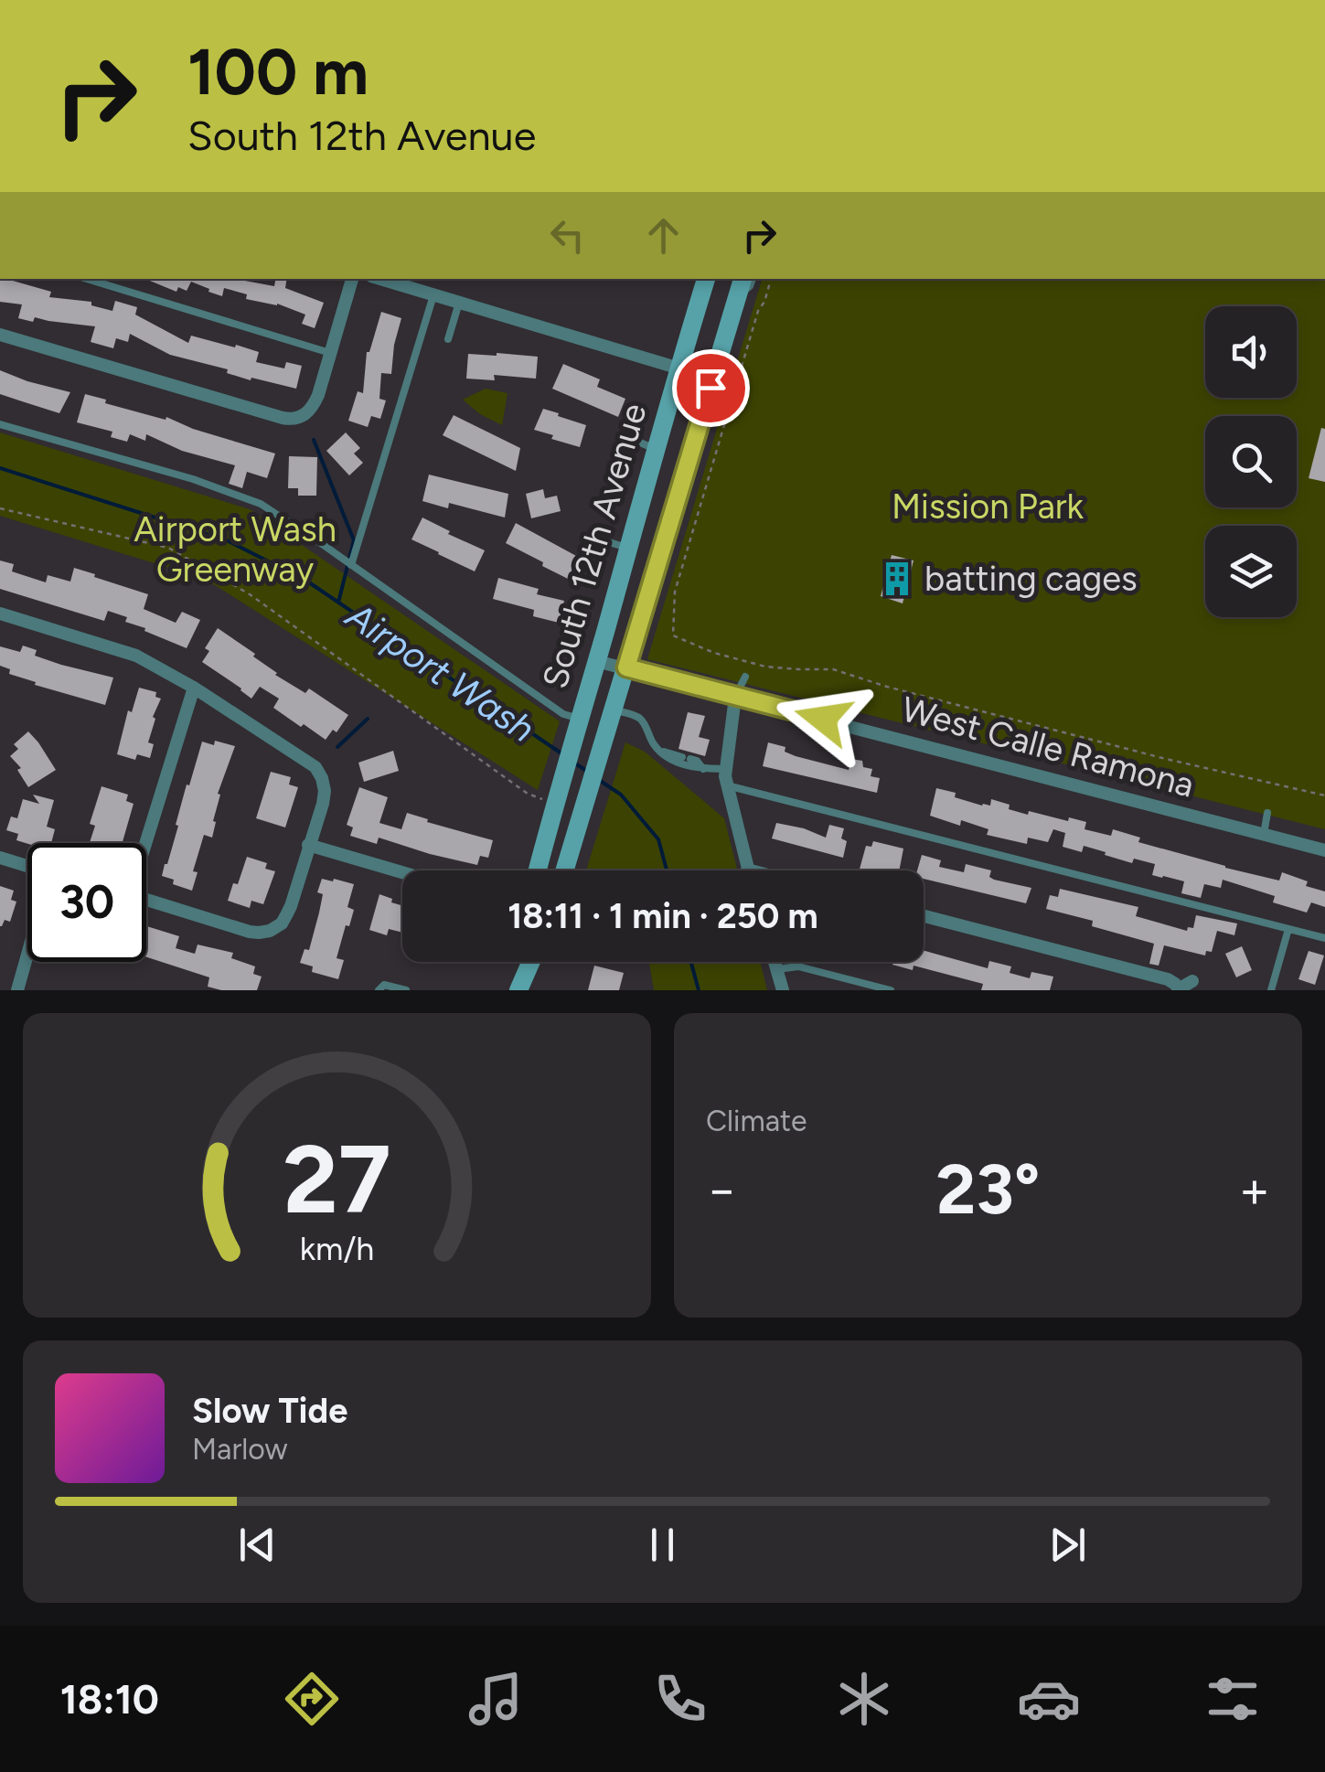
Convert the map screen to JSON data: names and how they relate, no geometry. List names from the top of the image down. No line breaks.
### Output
{"streets":{"main road":["South 12th Avenue"],"street":["West Calle Ramona"]},"crossings":[["South 12th Avenue","West Calle Ramona"]],"water":["Airport Wash"],"parks":["Mission Park","Airport Wash Greenway"],"places":{"building":["batting cages"]},"page":{"turn":["100 m","South 12th Avenue"],"limit":"30","trip":"18:11 · 1 min · 250 m","tile":"Climate","heat":["−","23°","+"],"song":["Slow Tide","Marlow"],"tabs":"18:10","gauge":["27","km/h"]}}
